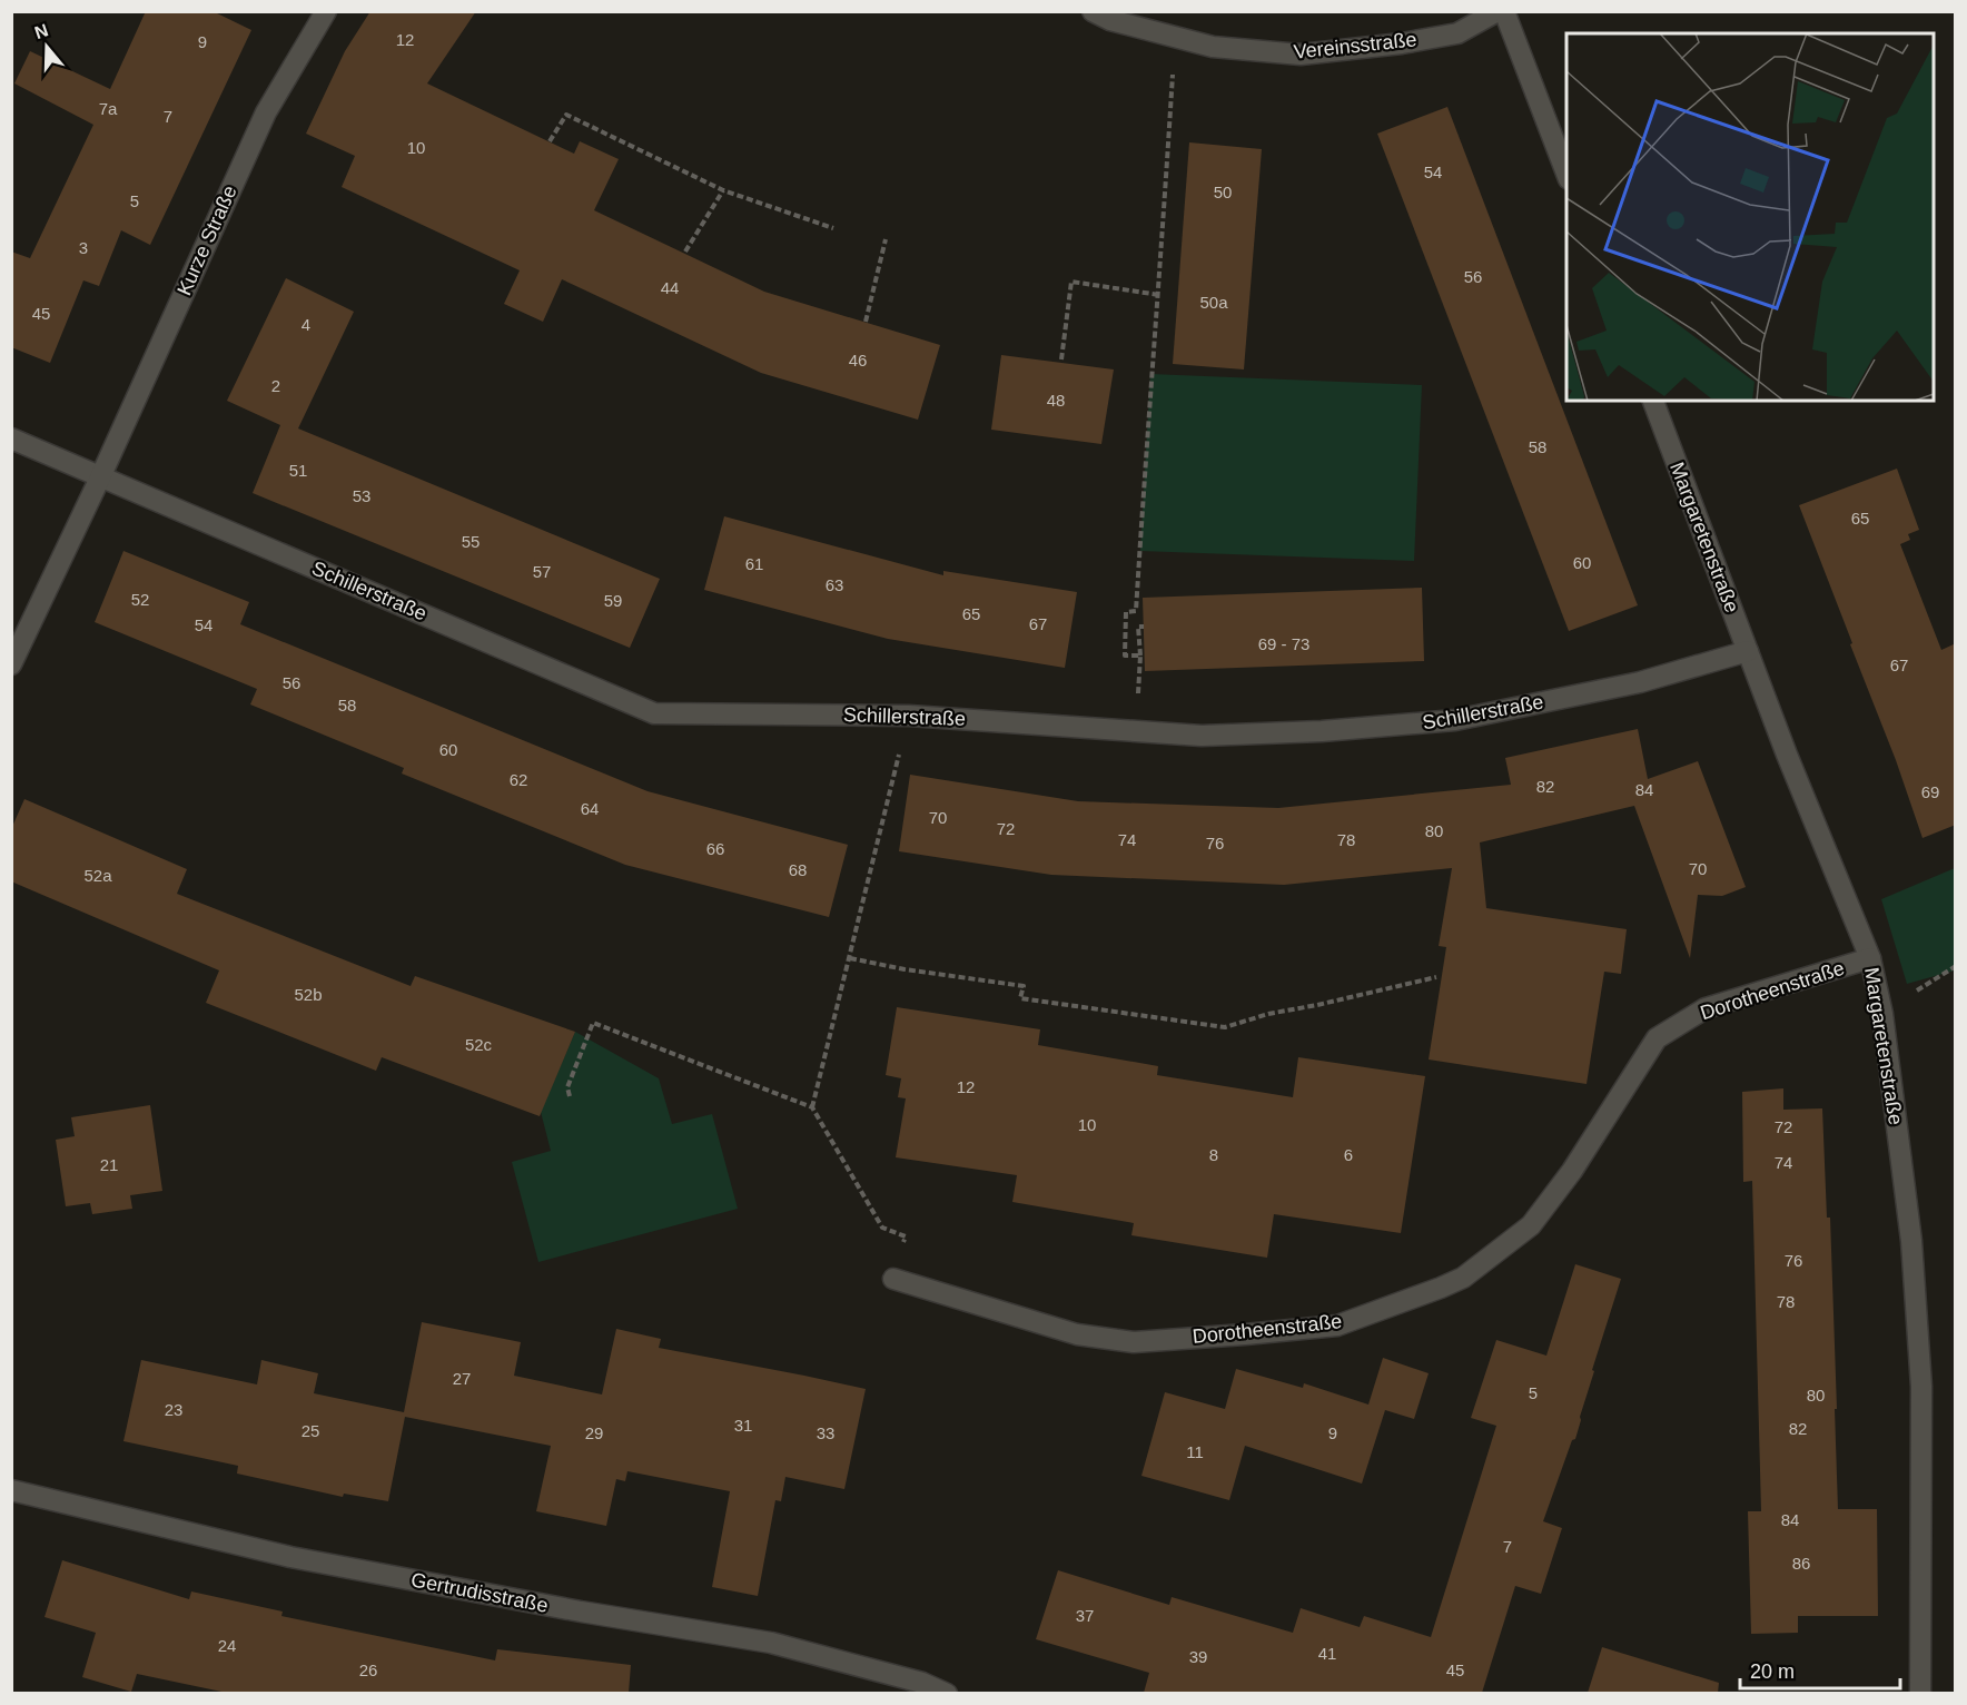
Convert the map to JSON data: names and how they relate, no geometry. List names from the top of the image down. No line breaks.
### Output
{"streets":{"street":["Vereinsstraße","Kurze Straße","Margaretenstraße","Schillerstraße","Dorotheenstraße","Gertrudisstraße"]},"crossings":[["Kurze Straße","Schillerstraße"],["Margaretenstraße","Schillerstraße"],["Margaretenstraße","Dorotheenstraße"]],"house_numbers":["12","9","7a","7","10","54","50","5","3","56","44","50a","45","4","46","2","48","58","51","53","65","55","60","61","57","63","52","59","65","67","54","69 - 73","67","56","58","60","62","82","84","69","64","70","72","80","74","78","76","66","70","68","52a","52b","52c","12","10","72","8","6","74","21","76","78","27","5","80","23","31","82","25","29","33","9","11","84","7","86","37","24","41","39","26","45"],"scale_bar":"20 m","north":"top"}
